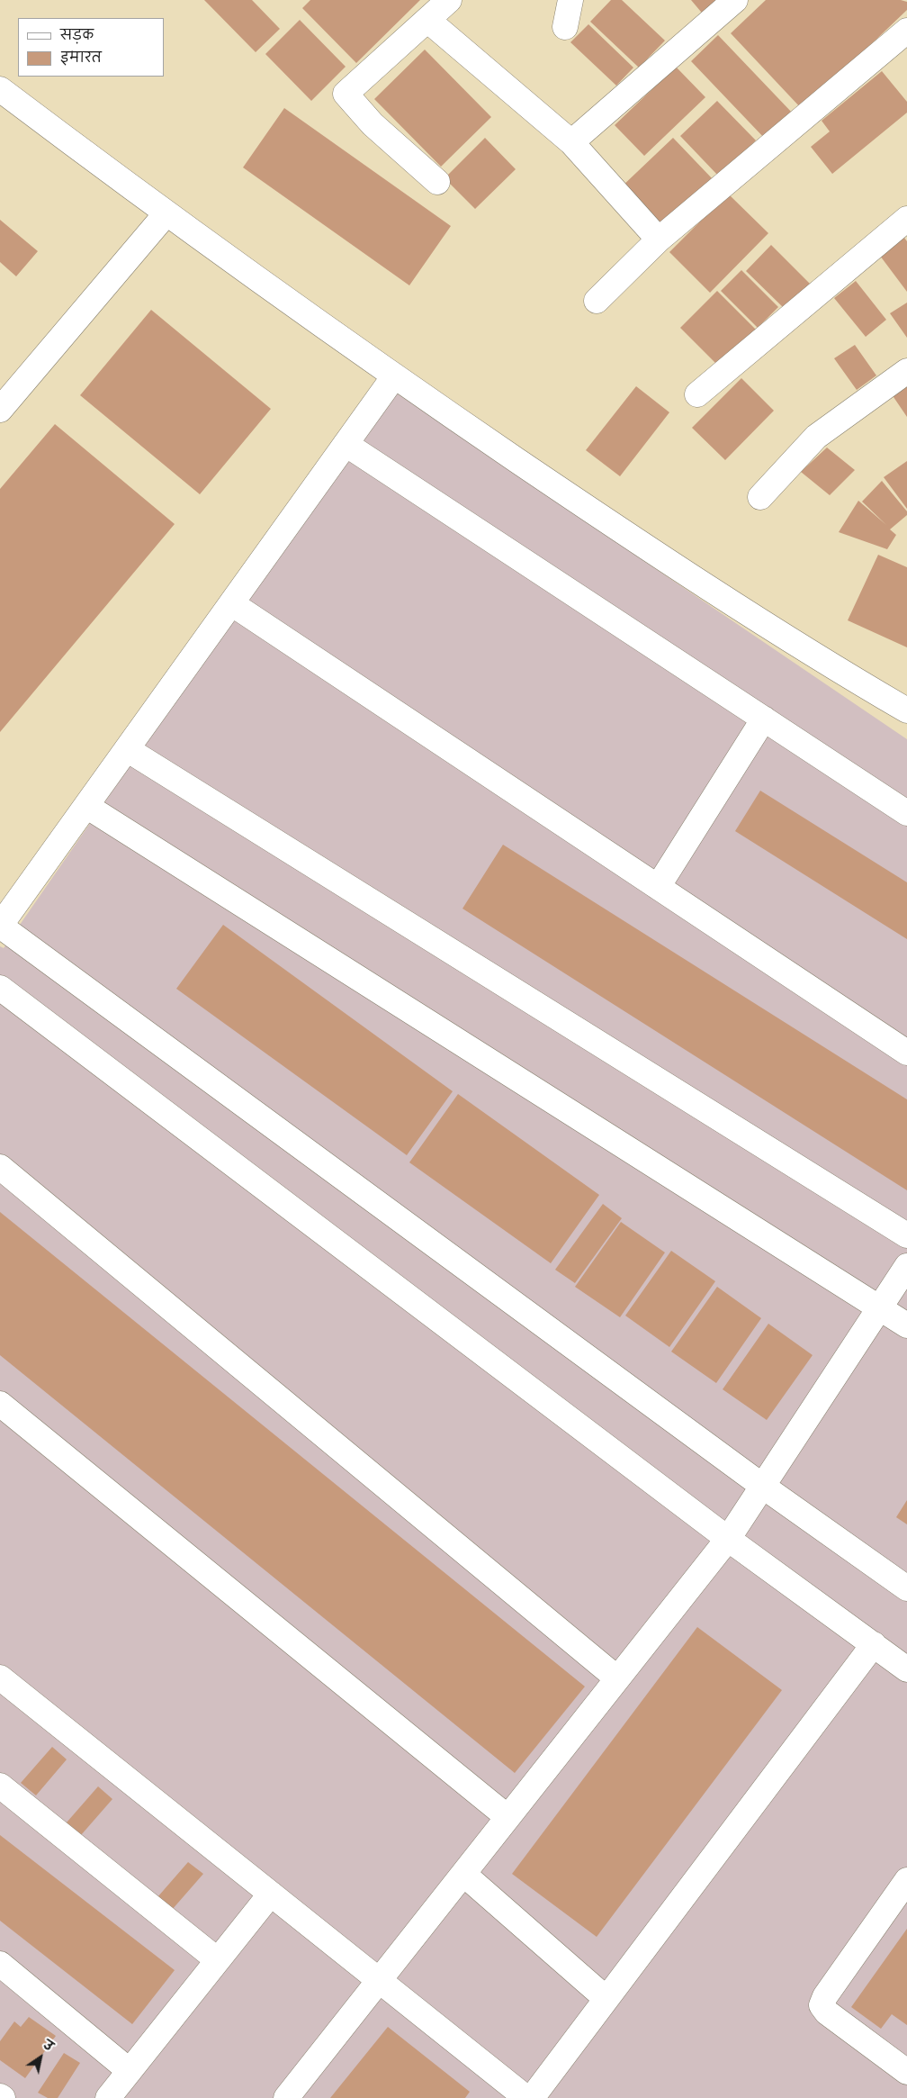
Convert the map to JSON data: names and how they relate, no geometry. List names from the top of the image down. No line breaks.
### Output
{"legend":["सड़क","इमारत"],"north":"top right"}
